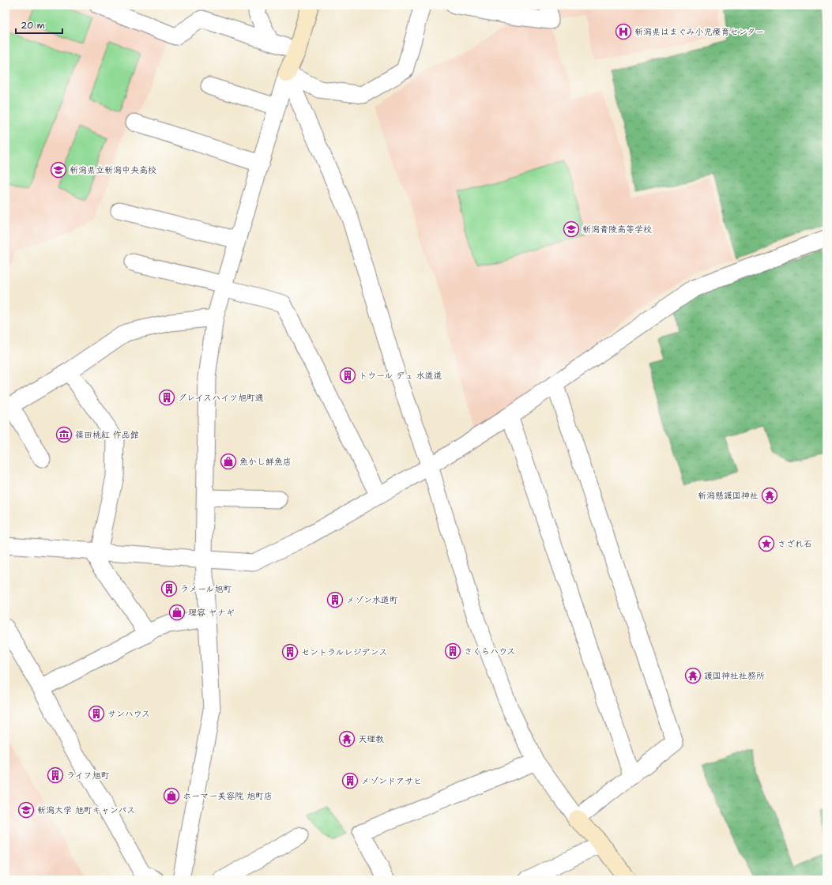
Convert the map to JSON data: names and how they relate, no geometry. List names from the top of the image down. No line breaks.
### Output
{"places":{"hospital":["新潟県はまぐみ小児療育センター"],"school or university":["新潟県立新潟中央高校","新潟青陵高等学校","新潟大学 旭町キャンパス"],"building":["トウール デュ 水道道","グレイスハイツ旭町通","ラメール旭町","メゾン水道町","さくらハウス","セントラルレジデンス","サンハウス","ライフ旭町","メゾンドアサヒ"],"museum":["篠田桃紅 作品館"],"shop":["魚かし鮮魚店","理容 ヤナギ","ホーマー美容院 旭町店"],"temple":["新潟懸護国神社","護国神社社務所","天理教"],"place":["さざれ石"]},"scale_bar":"20 m"}
